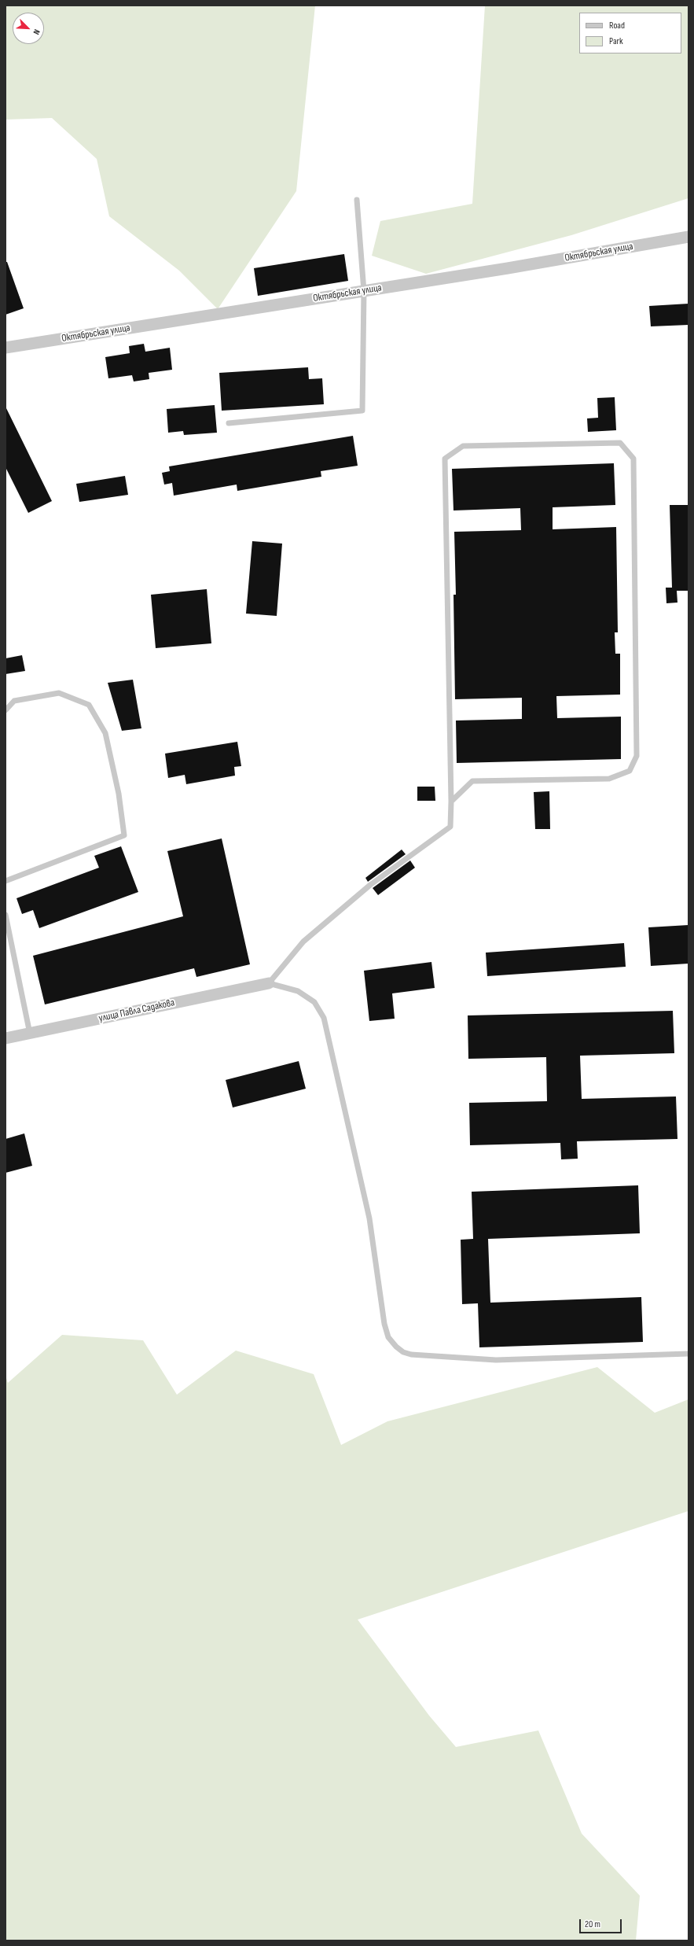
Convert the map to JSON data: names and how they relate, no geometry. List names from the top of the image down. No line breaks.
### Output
{"streets":{"street":["Октябрьская улица","улица Павла Садакова"]},"legend":["Road","Park"],"scale_bar":"20 m","north":"bottom right"}
